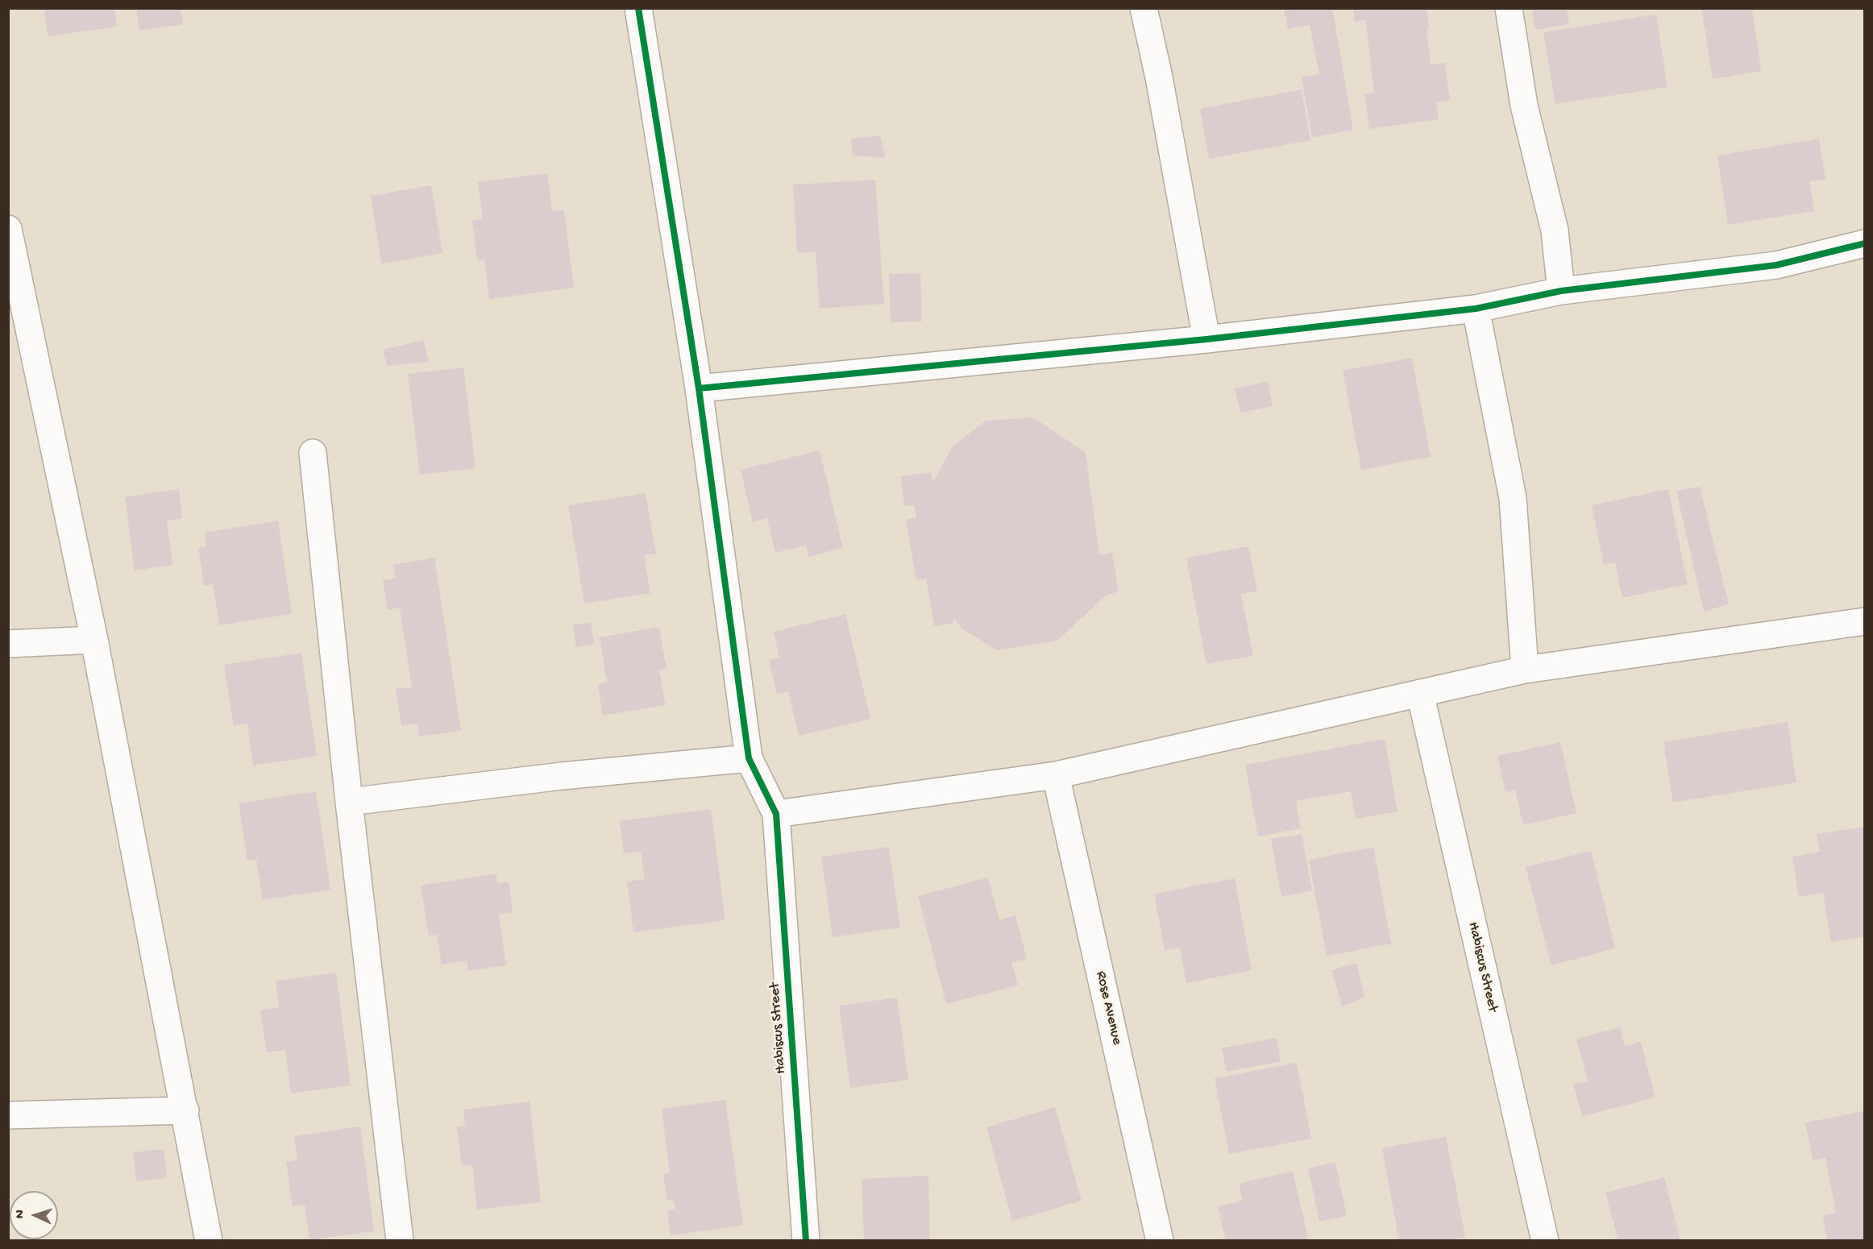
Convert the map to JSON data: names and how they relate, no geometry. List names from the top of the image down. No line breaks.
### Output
{"streets":{"street":["Habiscus Street","Rose Avenue"]},"north":"left"}
